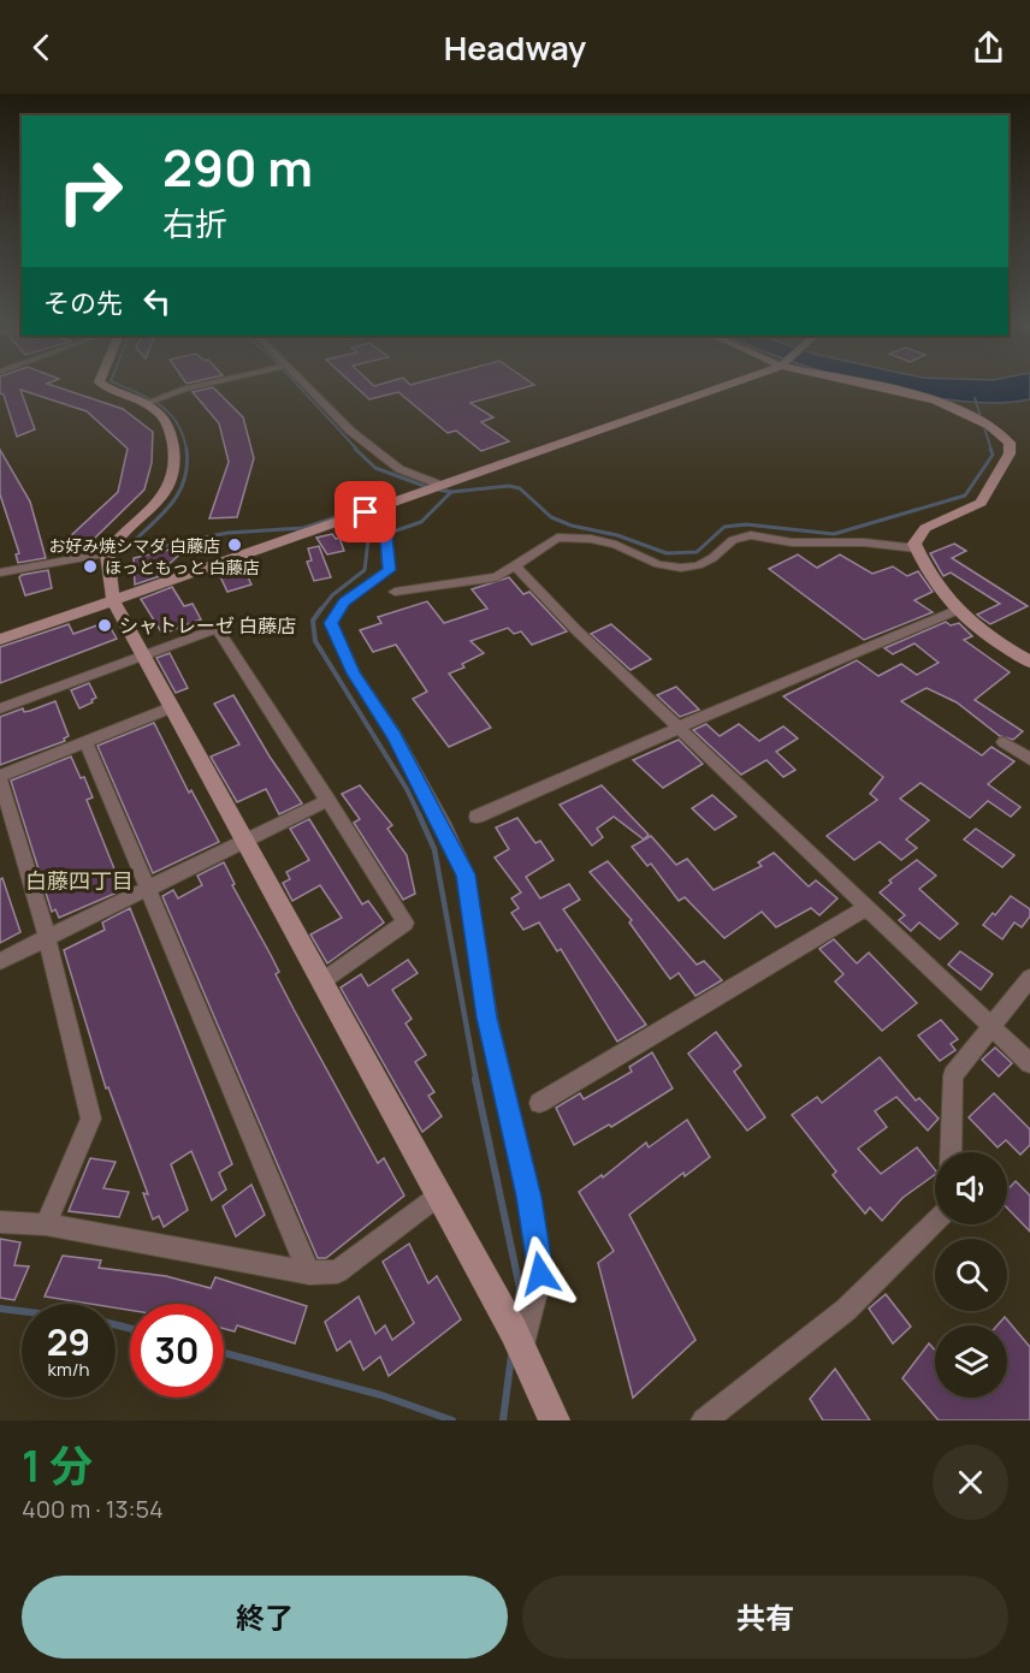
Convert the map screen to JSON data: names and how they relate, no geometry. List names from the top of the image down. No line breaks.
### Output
{"districts":["白藤四丁目"],"places":["お好み焼シマダ 白藤店","ほっともっと 白藤店","シャトレーゼ 白藤店"],"page":{"header":"Headway","turn":["290 m","右折"],"then":"その先","speed":"29 km/h","limit":"30","heading":["1 分","400 m · 13:54"],"buttons":["終了","共有"]}}
